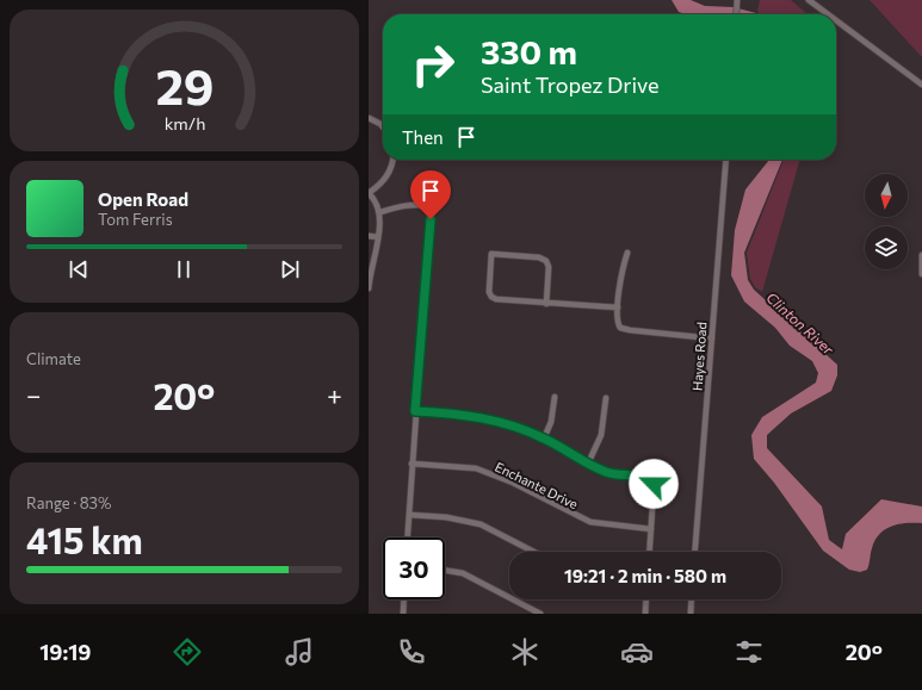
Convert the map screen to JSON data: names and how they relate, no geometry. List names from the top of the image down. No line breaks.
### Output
{"streets":{"street":["Hayes Road","Enchante Drive"]},"water":["Clinton River"],"north":"bottom","page":{"turn":["330 m","Saint Tropez Drive"],"then":"Then","song":["Open Road","Tom Ferris"],"tile":["Climate",["Range · 83%","415 km"]],"heat":["−","20°","+"],"limit":"30","trip":"19:21 · 2 min · 580 m","tabs":["19:19","20°"],"gauge":["29","km/h"]}}
